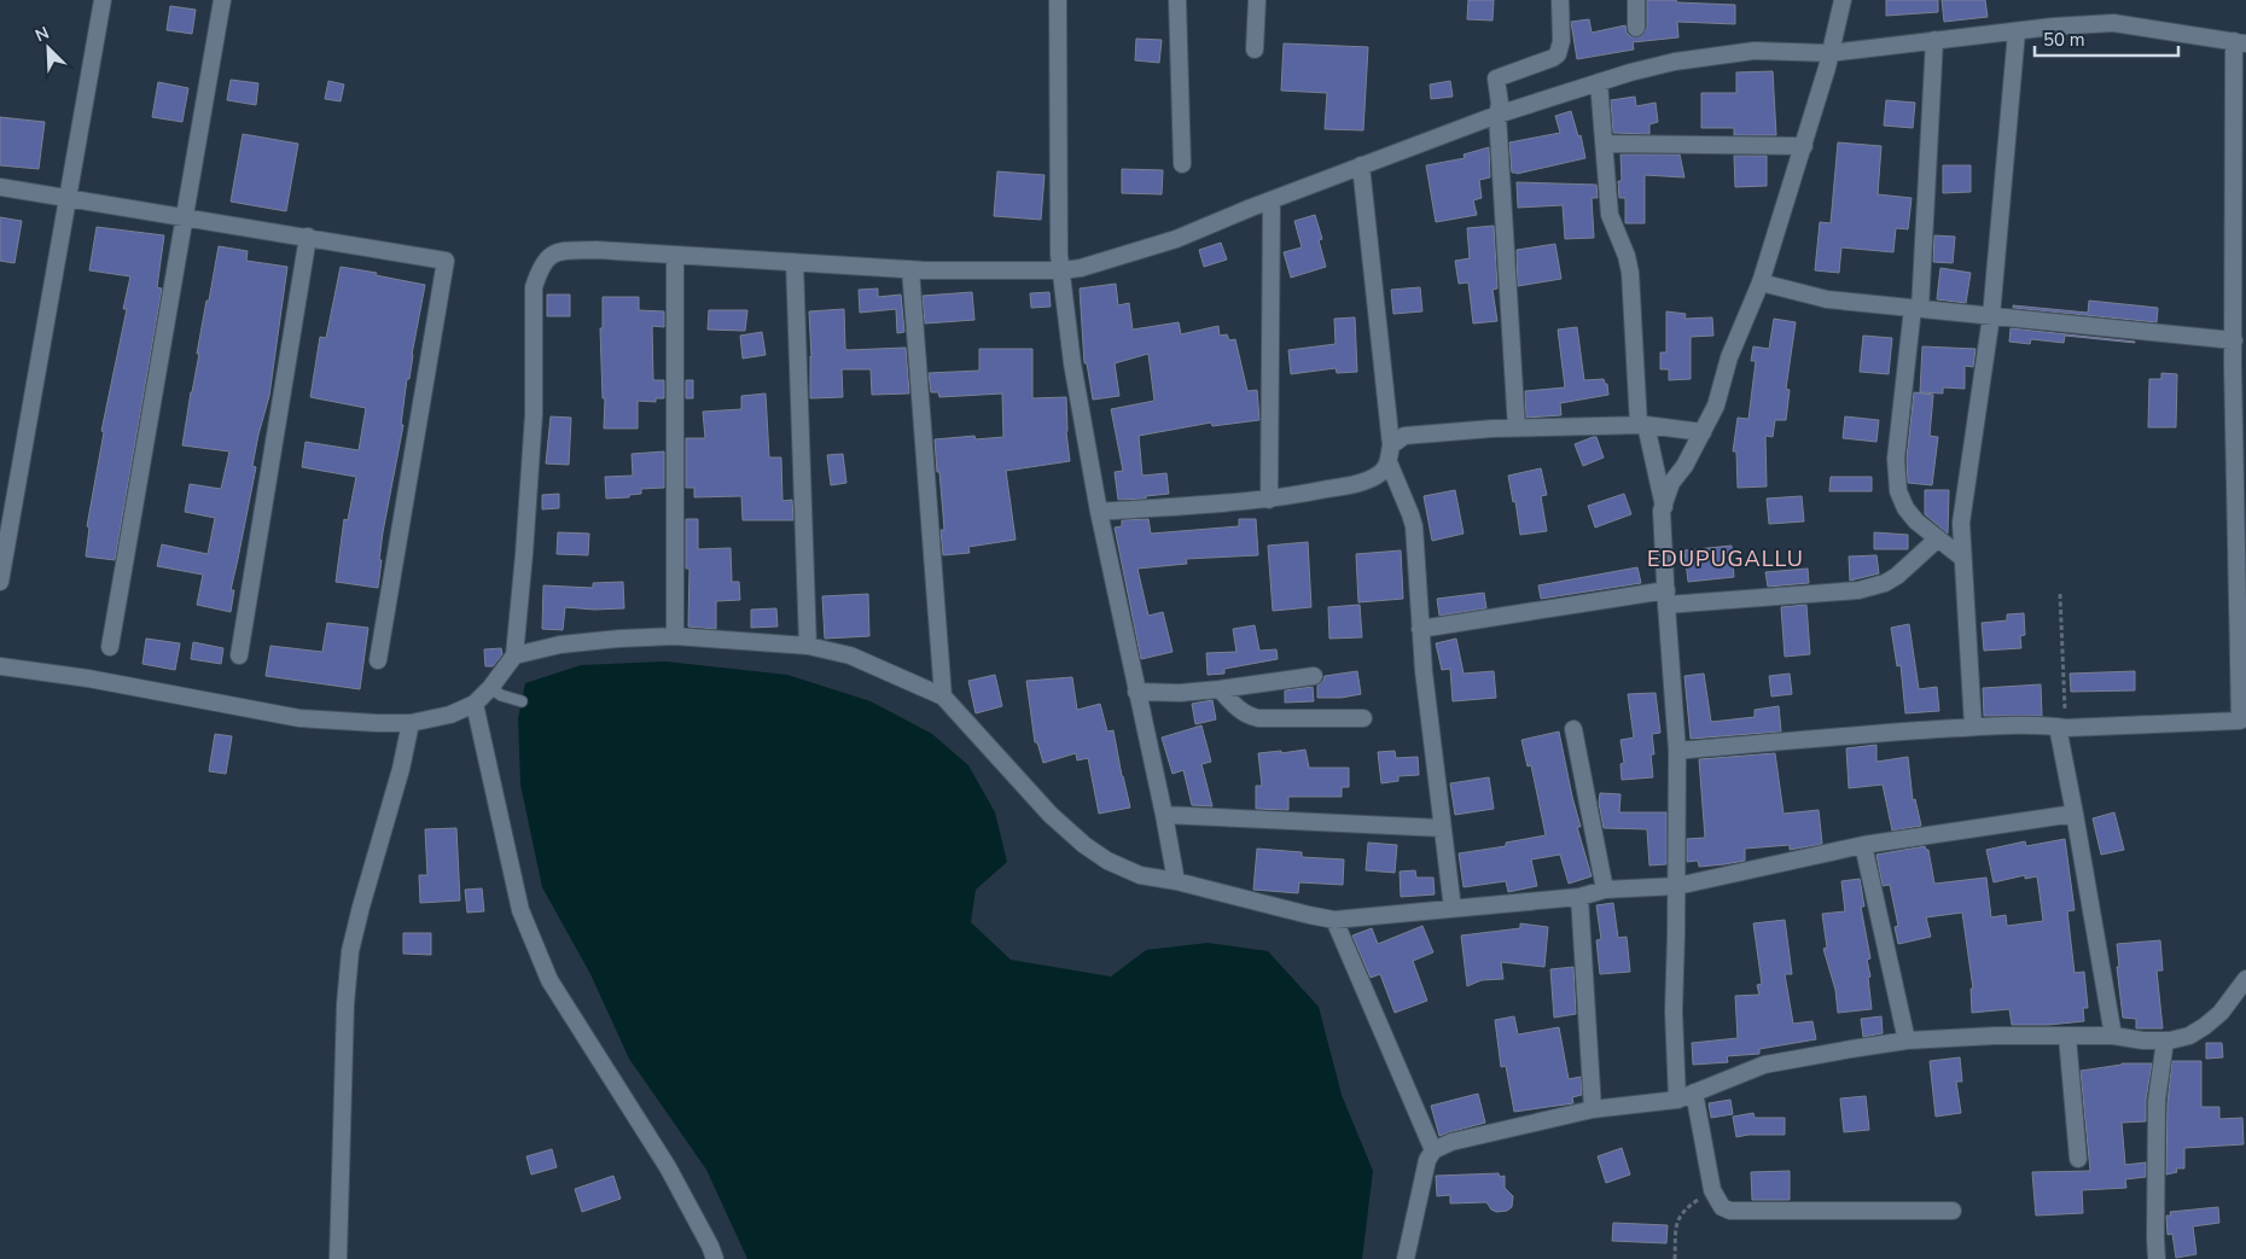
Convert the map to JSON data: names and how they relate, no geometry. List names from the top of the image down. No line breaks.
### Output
{"districts":["EDUPUGALLU"],"scale_bar":"50 m","north":"top left"}
